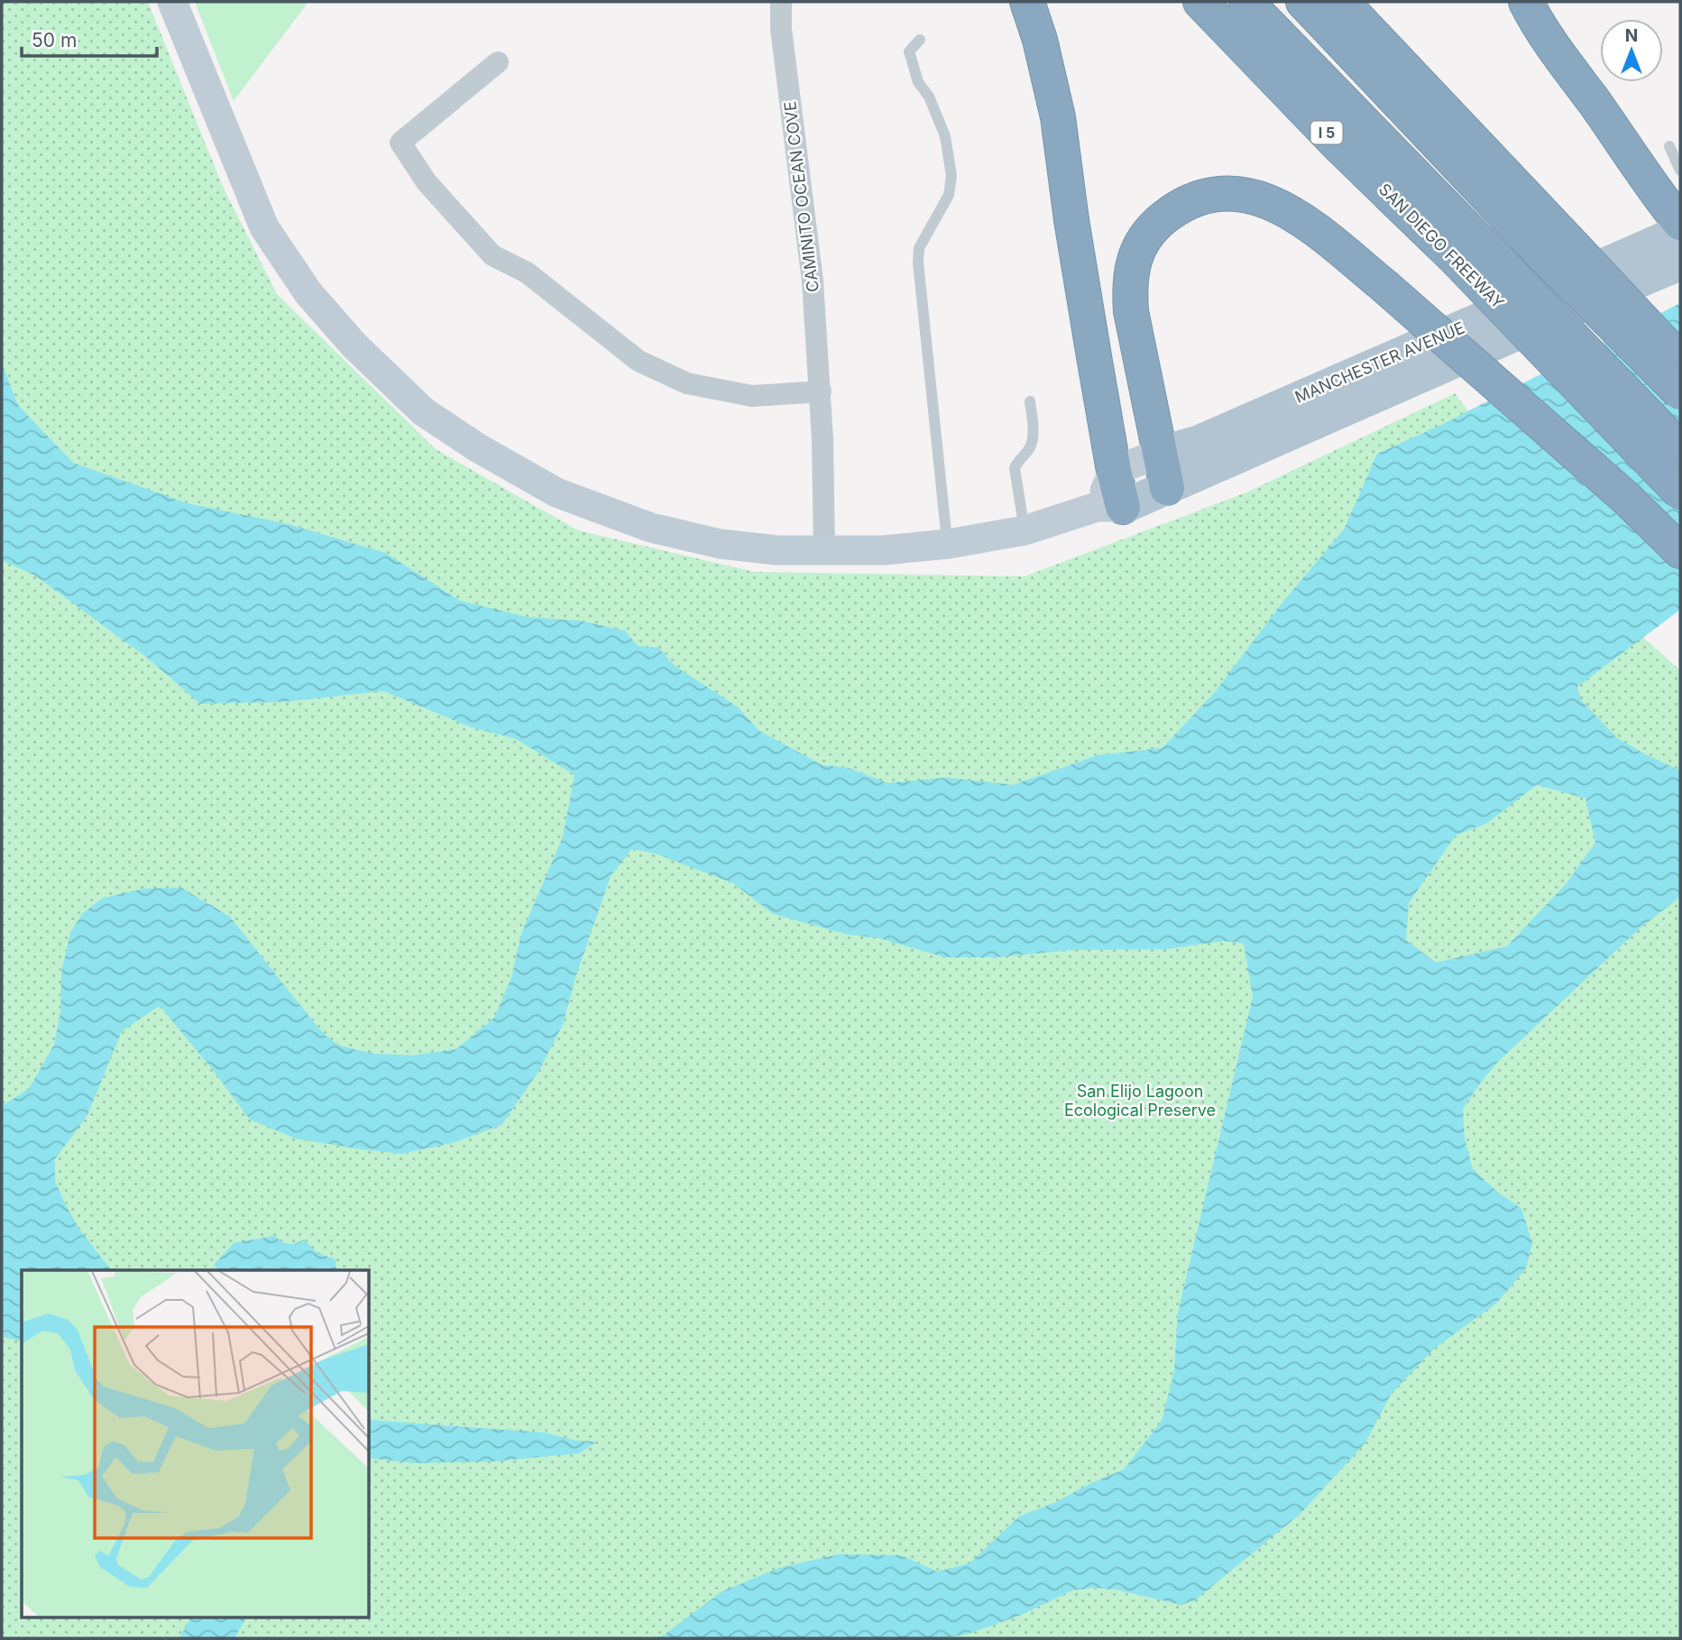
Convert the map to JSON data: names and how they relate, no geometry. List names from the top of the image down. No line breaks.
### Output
{"streets":{"highway":["I 5","SAN DIEGO FREEWAY"],"main road":["MANCHESTER AVENUE"],"street":["CAMINITO OCEAN COVE"]},"crossings":[["CAMINITO OCEAN COVE","MANCHESTER AVENUE"]],"parks":["San Elijo Lagoon Ecological Preserve"],"scale_bar":"50 m","north":"top"}
